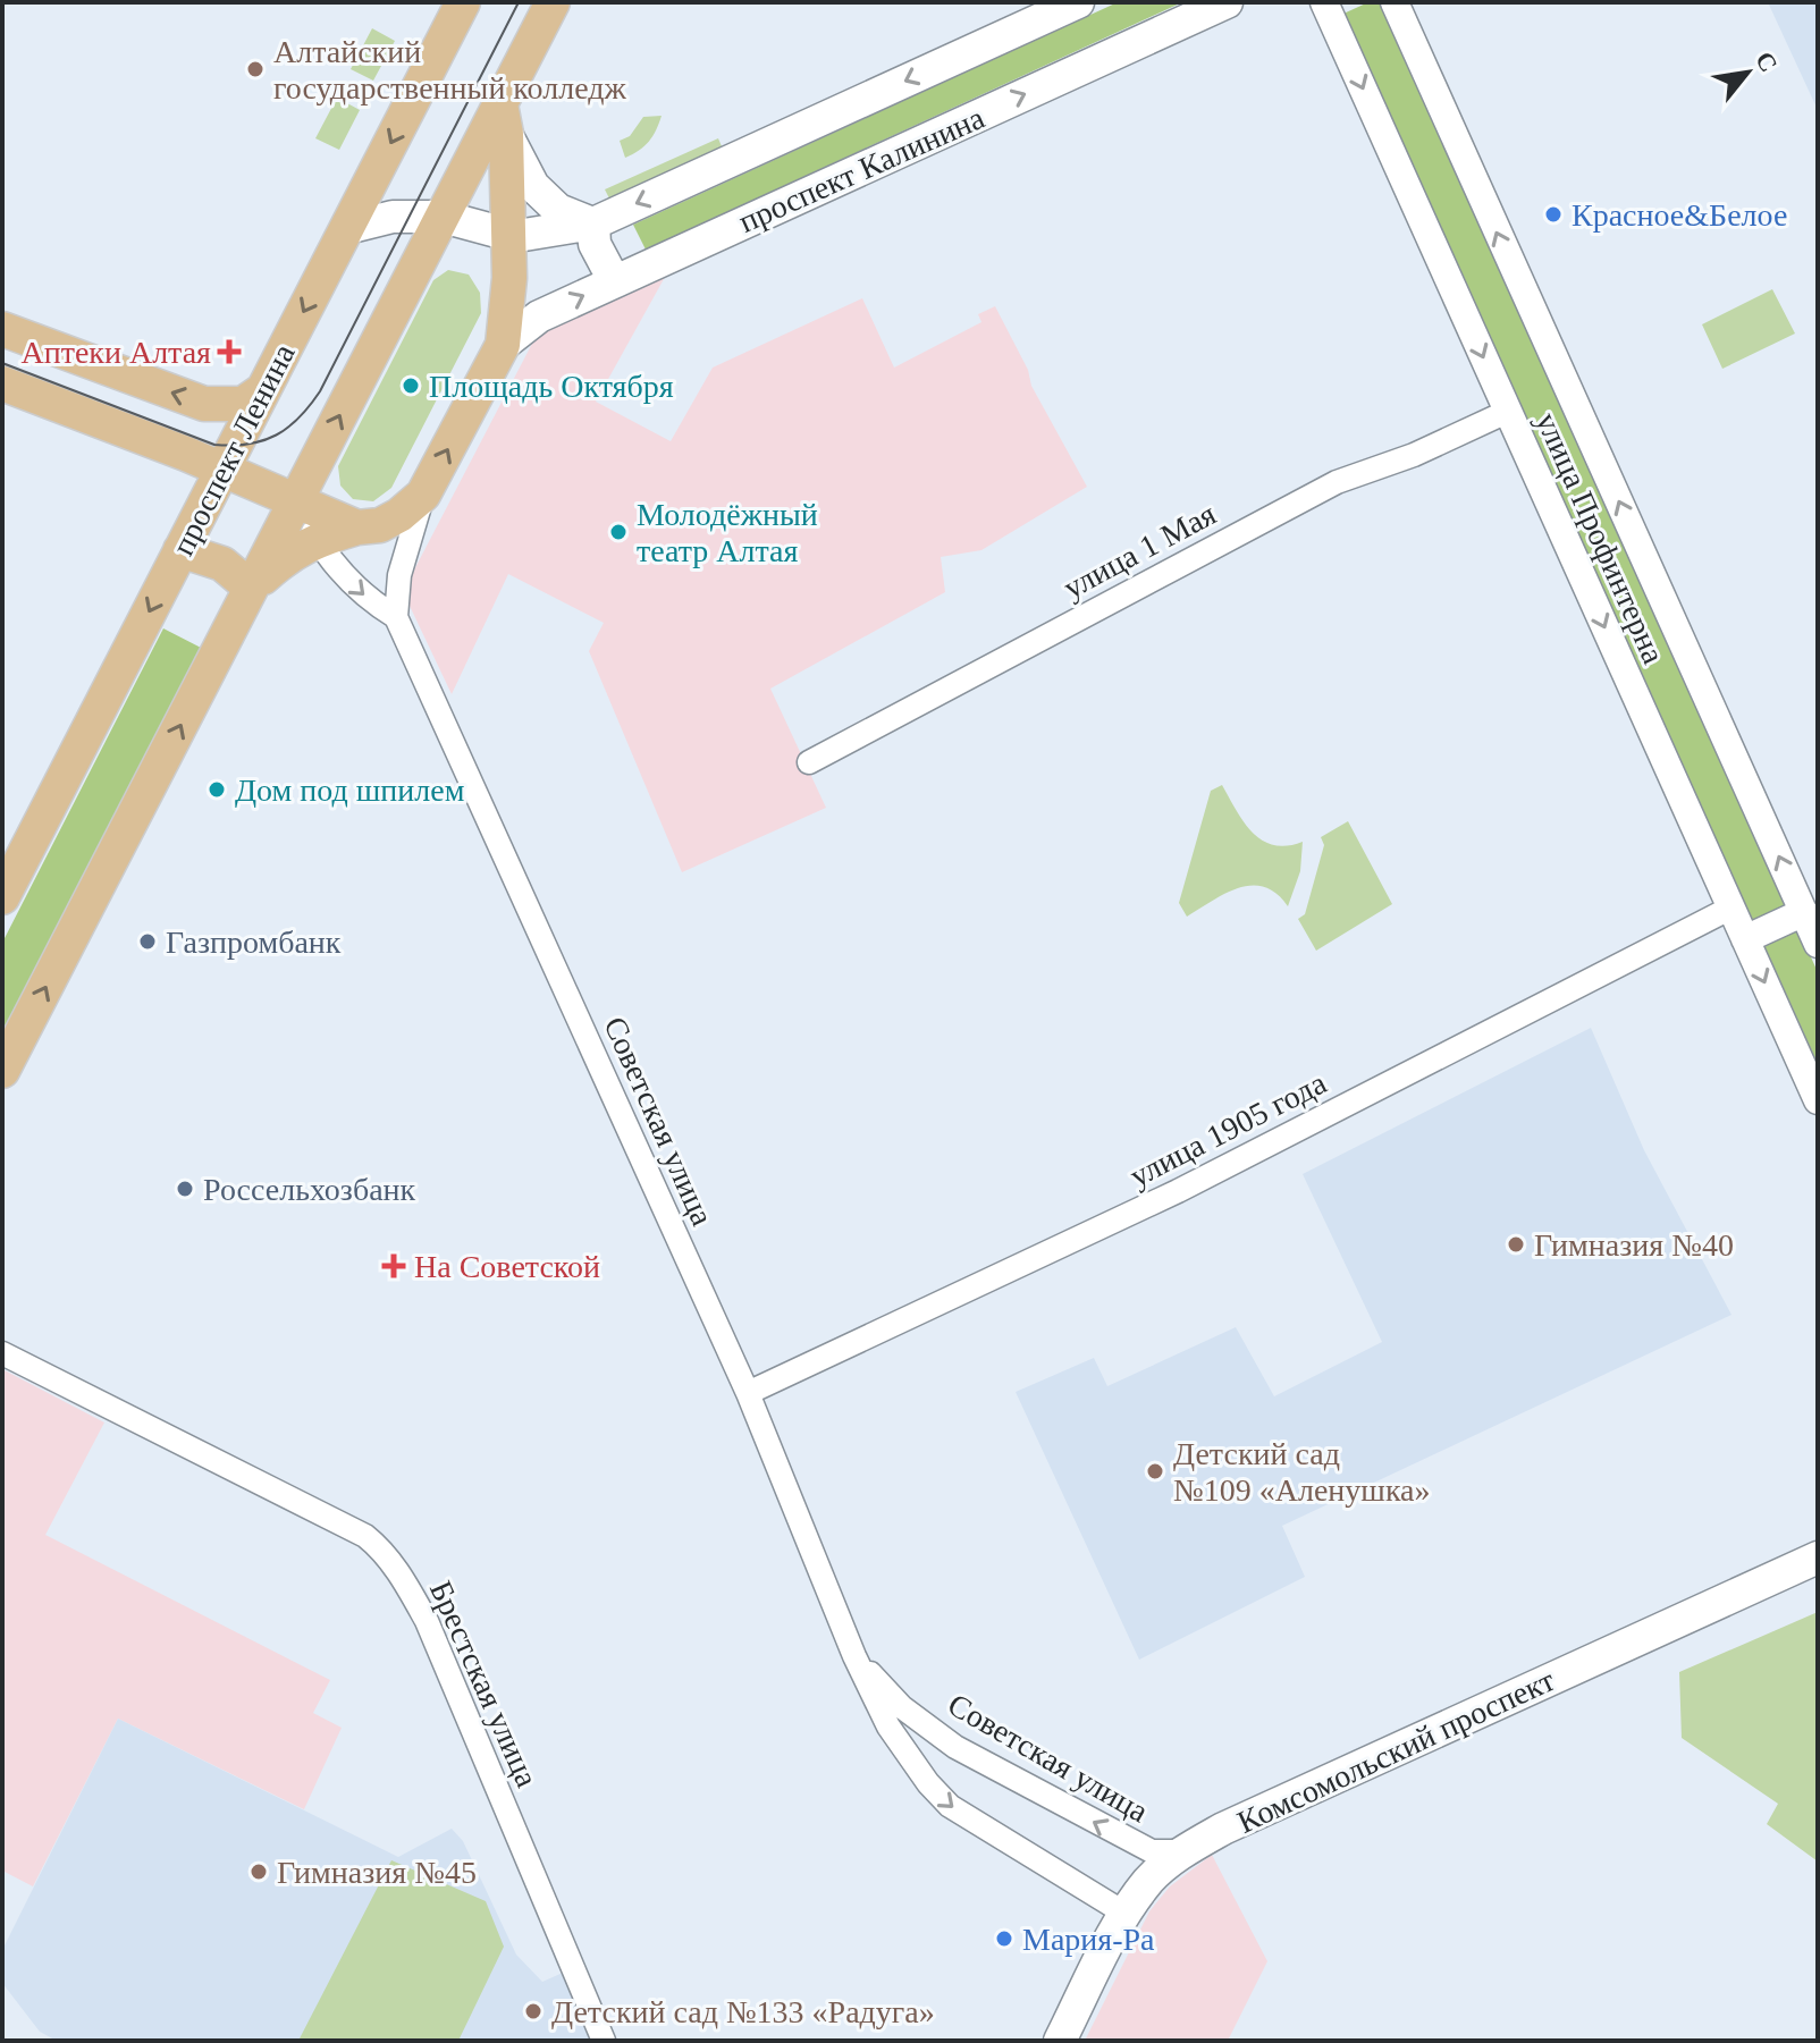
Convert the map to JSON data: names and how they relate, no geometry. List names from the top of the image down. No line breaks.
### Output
{"streets":{"main road":["проспект Калинина","проспект Ленина","Комсомольский проспект"],"street":["улица Профинтерна","улица 1 Мая","Советская улица","улица 1905 года","Брестская улица"]},"crossings":[["проспект Калинина","проспект Ленина"],["улица Профинтерна","улица 1 Мая"],["улица Профинтерна","улица 1905 года"],["Советская улица","улица 1905 года"],["Советская улица","Комсомольский проспект"]],"places":{"other":["Алтайский государственный колледж","Красное&Белое","Площадь Октября","Молодёжный театр Алтая","Дом под шпилем","Газпромбанк","Россельхозбанк","Гимназия №40","Детский сад №109 «Аленушка»","Гимназия №45","Мария-Ра","Детский сад №133 «Радуга»"],"health":["Аптеки Алтая","На Советской"]},"north":"top right"}
